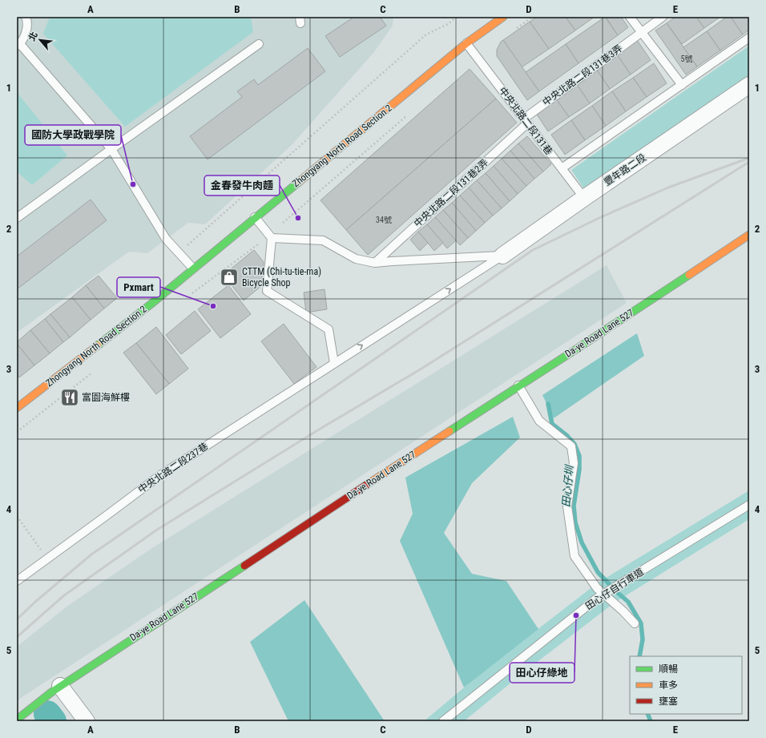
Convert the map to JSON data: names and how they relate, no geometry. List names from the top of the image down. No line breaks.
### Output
{"streets":{"street":["Zhongyang North Road Section 2","豐年路二段","Da-ye Road Lane 527"],"lane":["中央北路二段131巷3弄","中央北路二段131巷","中央北路二段131巷2弄","中央北路二段237巷","田心仔自行車道"]},"crossings":[["中央北路二段131巷3弄","中央北路二段131巷"],["中央北路二段131巷3弄","中央北路二段131巷2弄"],["中央北路二段131巷","Zhongyang North Road Section 2"],["中央北路二段131巷","豐年路二段"],["中央北路二段131巷","中央北路二段131巷2弄"],["豐年路二段","中央北路二段237巷"]],"water":["田心仔圳"],"places":{"other":["國防大學政戰學院","金春發牛肉麵","Pxmart","田心仔綠地"],"shop":["CTTM (Chi-tu-tie-ma) Bicycle Shop"],"restaurant":["富園海鮮樓"]},"house_numbers":["5號","34號"],"legend":["順暢","車多","壅塞"],"north":"top left","grid":{"columns":["A","B","C","D","E"],"rows":["1","2","3","4","5"]}}
